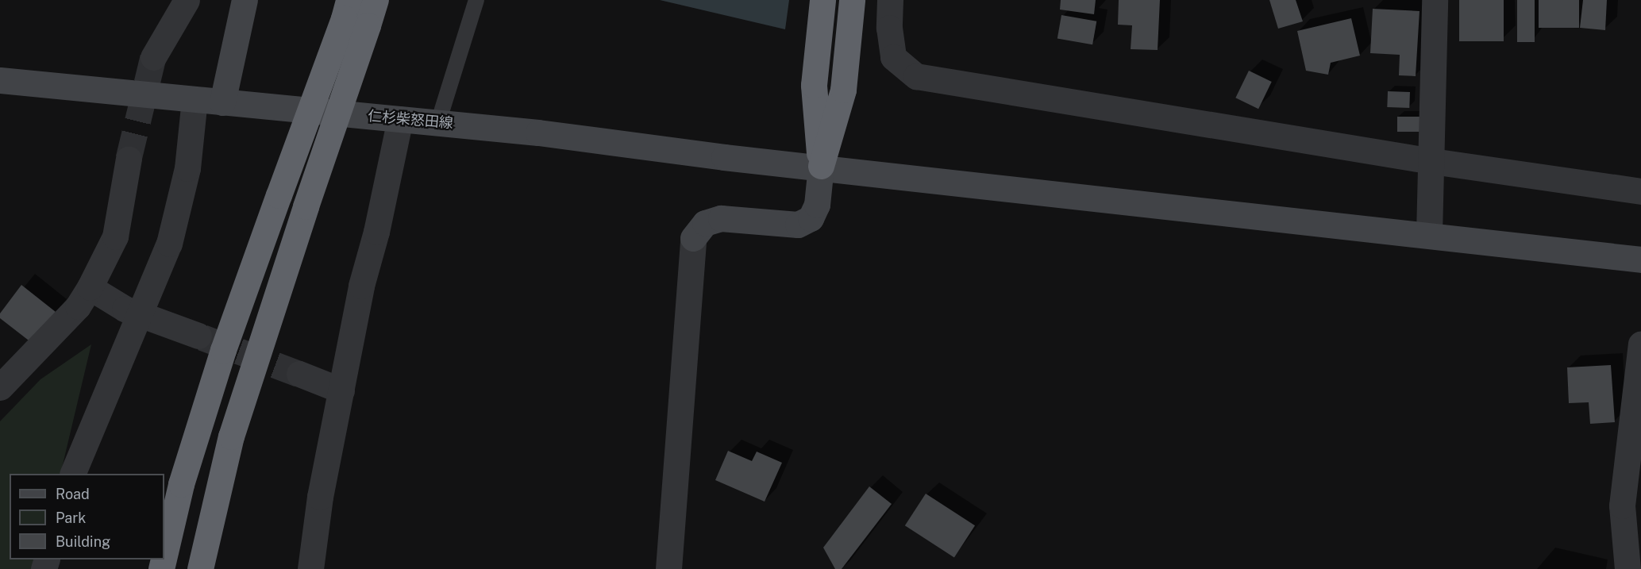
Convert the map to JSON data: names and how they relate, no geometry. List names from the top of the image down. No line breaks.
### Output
{"streets":{"street":["仁杉柴怒田線"]},"legend":["Road","Park","Building"]}
